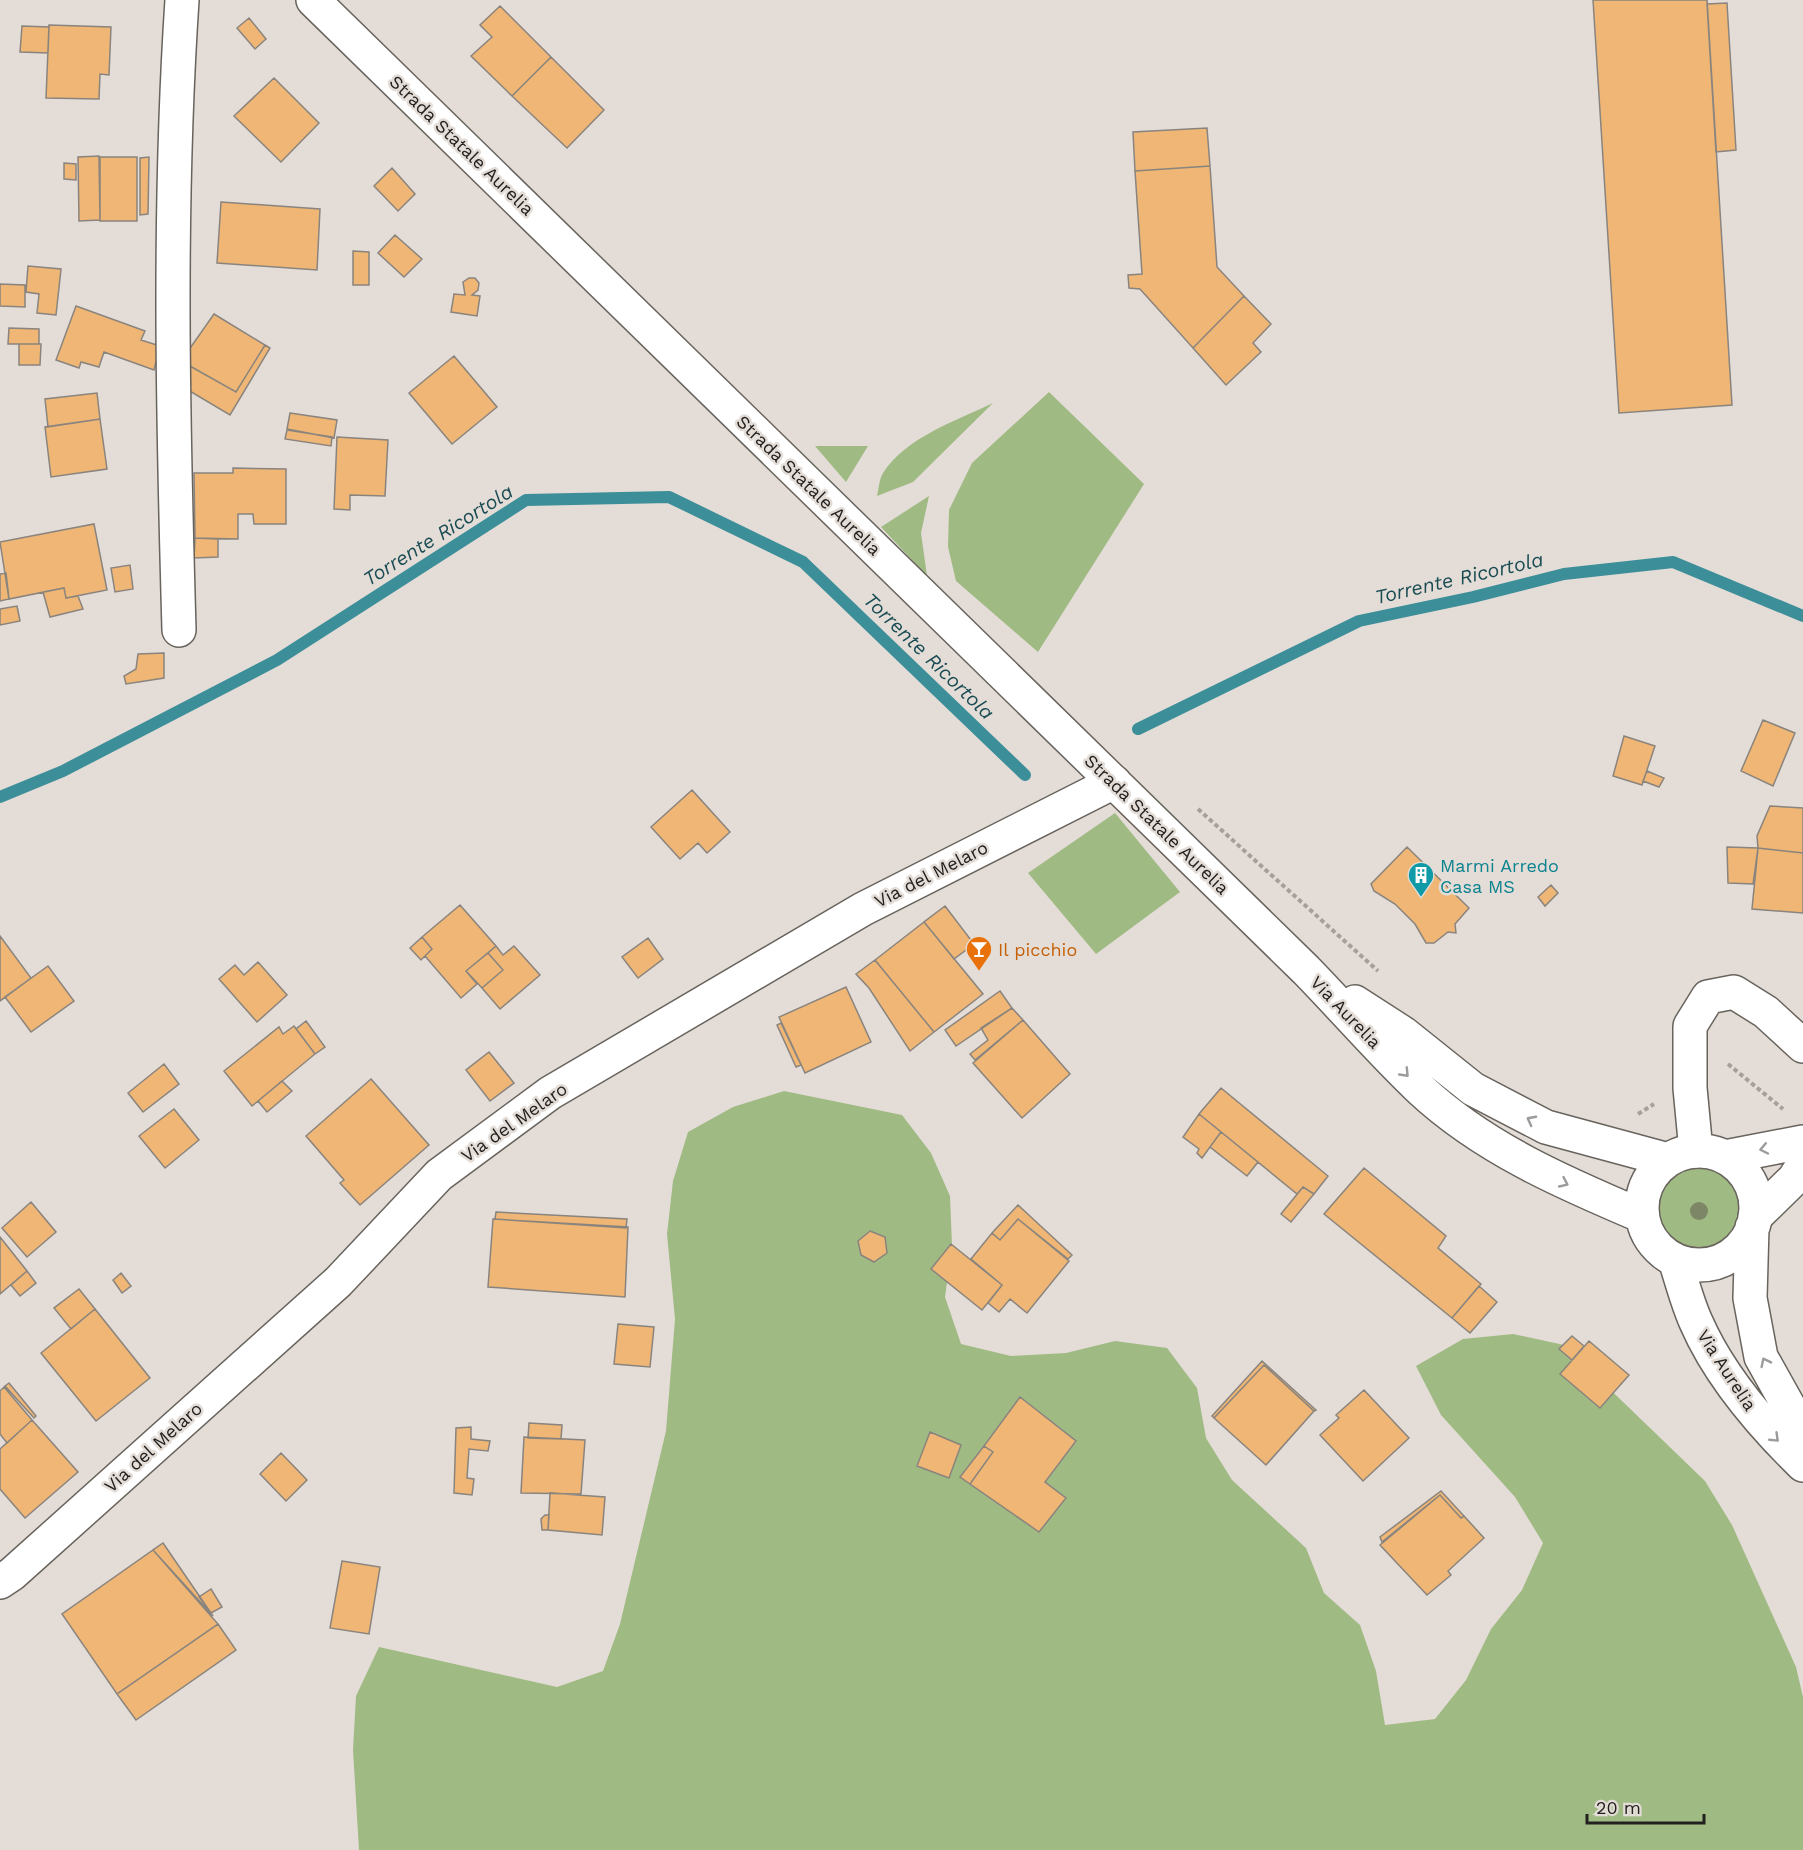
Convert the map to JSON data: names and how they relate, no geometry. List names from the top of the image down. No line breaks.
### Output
{"streets":{"main road":["Strada Statale Aurelia","Via del Melaro","Via Aurelia"]},"crossings":[["Strada Statale Aurelia","Via del Melaro"],["Strada Statale Aurelia","Via Aurelia"]],"water":["Torrente Ricortola"],"places":{"building":["Marmi Arredo Casa MS"],"bar":["Il picchio"]},"scale_bar":"20 m"}
